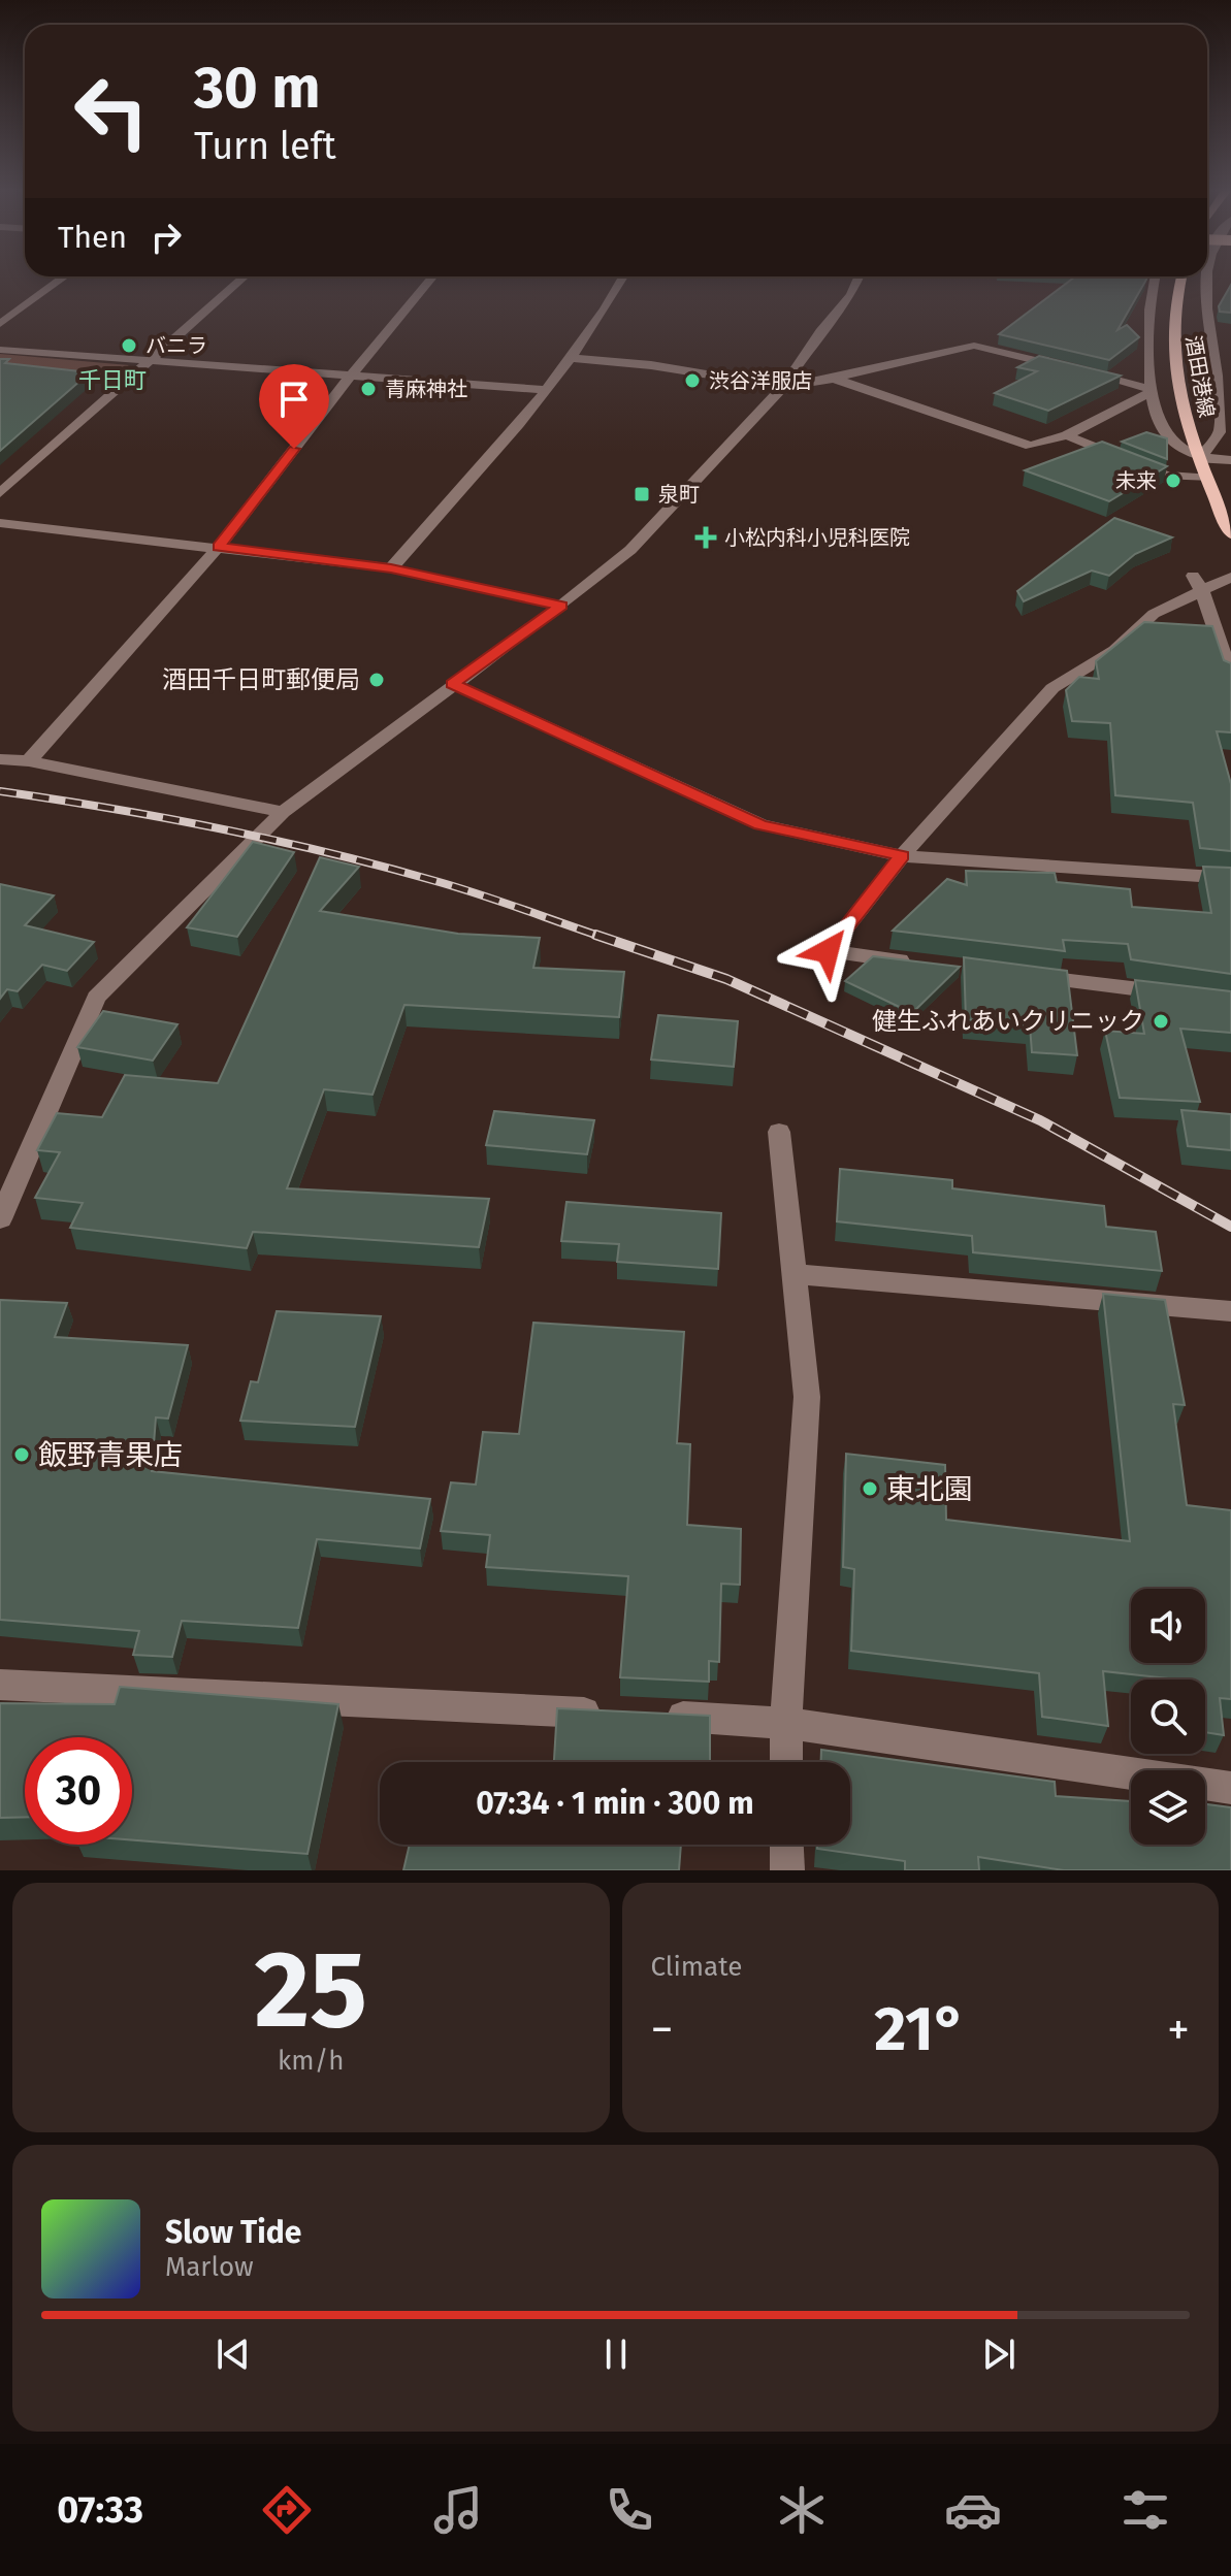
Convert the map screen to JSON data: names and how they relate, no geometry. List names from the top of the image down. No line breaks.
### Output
{"streets":{"main road":["酒田港線"]},"districts":["千日町"],"places":{"other":["バニラ","渋谷洋服店","青麻神社","未来","酒田千日町郵便局","健生ふれあいクリニック","飯野青果店","東北園"],"transit":["泉町"],"health":["小松内科小児科医院"]},"page":{"turn":["30 m","Turn left"],"then":"Then","limit":"30","trip":"07:34 · 1 min · 300 m","tile":[["25","km/h"],"Climate"],"heat":["−","21°","+"],"song":["Slow Tide","Marlow"],"tabs":"07:33"}}
